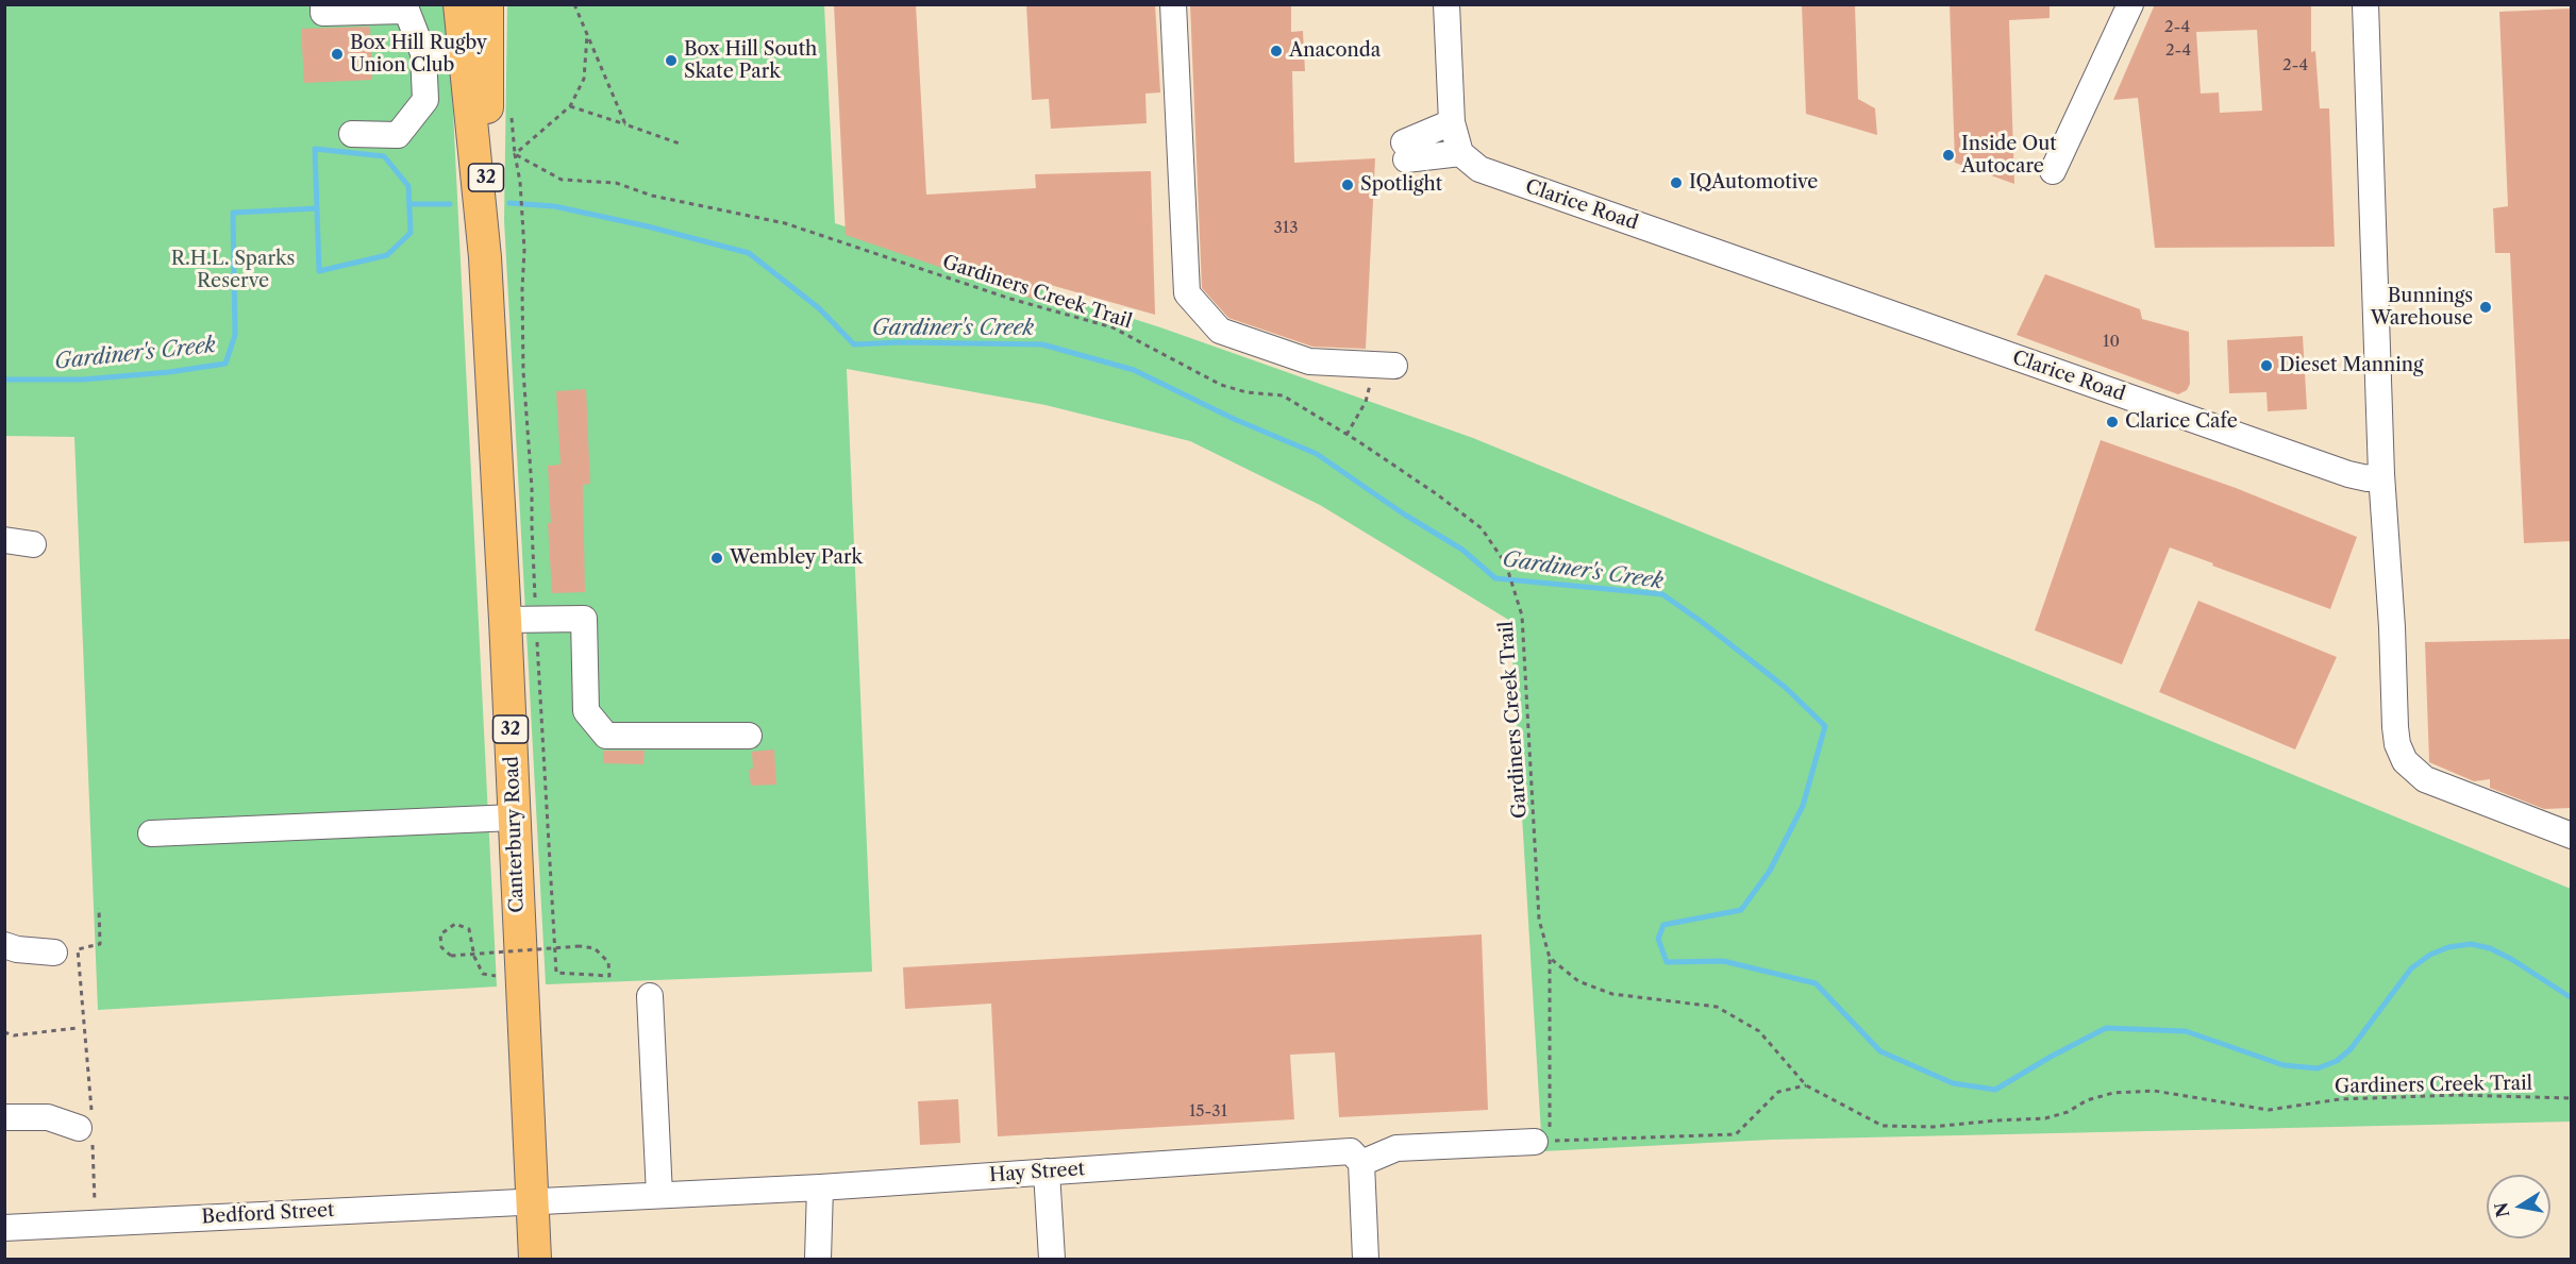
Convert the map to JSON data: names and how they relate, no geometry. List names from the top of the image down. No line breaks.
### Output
{"streets":{"main road":["32","Canterbury Road"],"street":["Clarice Road","Hay Street","Bedford Street"],"path":["Gardiners Creek Trail"]},"crossings":[["Canterbury Road","Hay Street"],["Canterbury Road","Bedford Street"],["Hay Street","Bedford Street"]],"water":["Gardiner's Creek"],"parks":["R.H.L. Sparks Reserve"],"places":["Anaconda","Box Hill Rugby Union Club","Box Hill South Skate Park","Inside Out Autocare","IQAutomotive","Spotlight","Bunnings Warehouse","Dieset Manning","Clarice Cafe","Wembley Park"],"house_numbers":["2-4","2-4","2-4","313","10","15-31"],"north":"left"}
